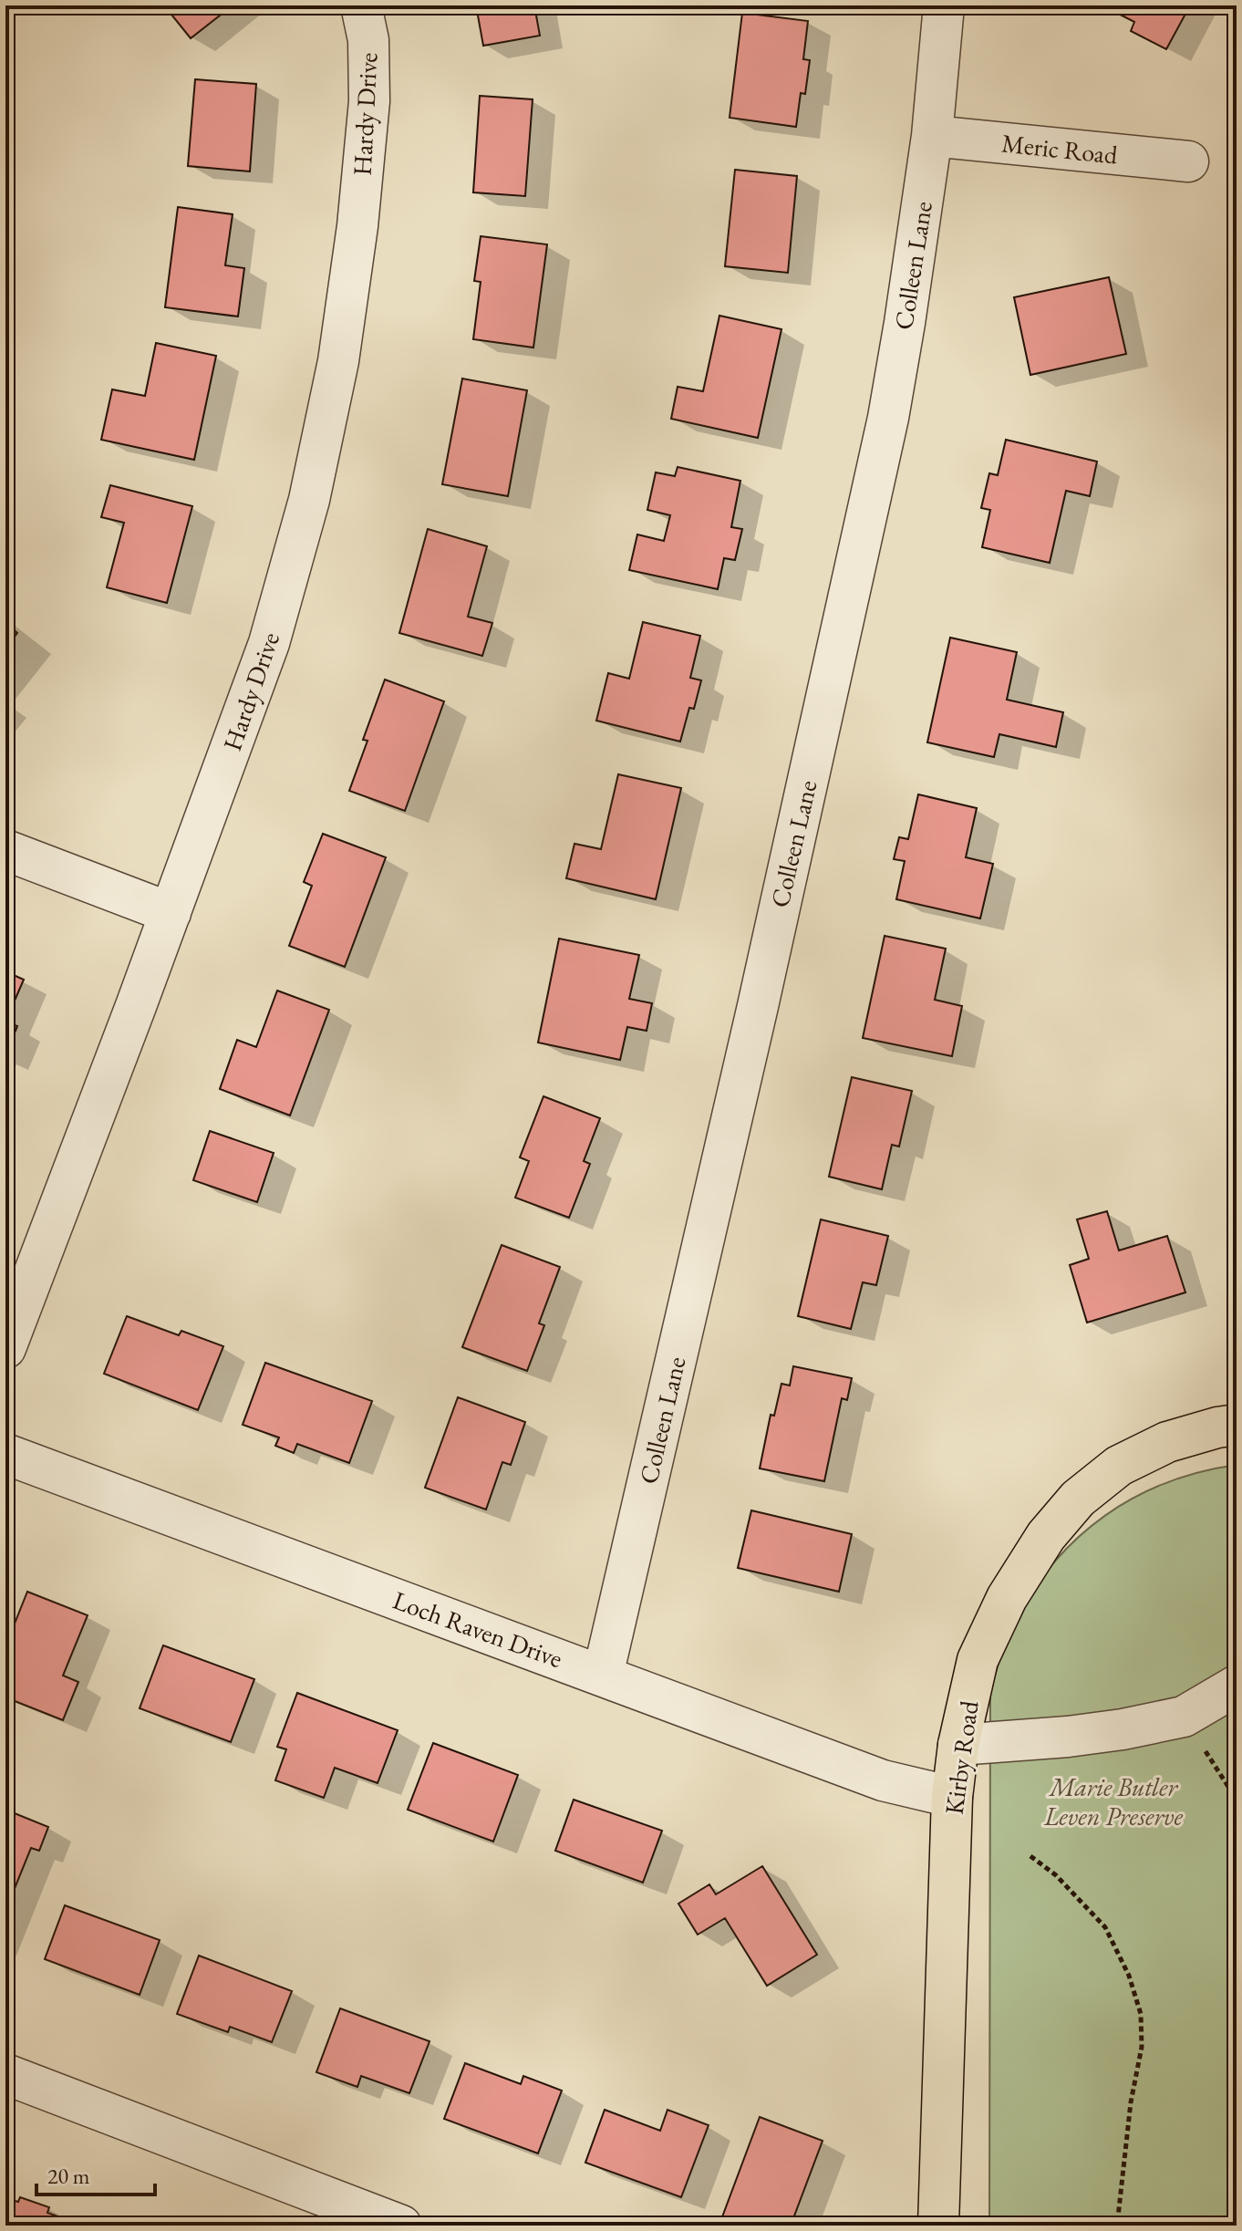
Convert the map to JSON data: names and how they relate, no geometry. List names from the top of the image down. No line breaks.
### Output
{"streets":{"main road":["Kirby Road"],"street":["Hardy Drive","Meric Road","Colleen Lane","Loch Raven Drive"]},"crossings":[["Meric Road","Colleen Lane"],["Colleen Lane","Loch Raven Drive"],["Loch Raven Drive","Kirby Road"]],"parks":["Marie Butler Leven Preserve"],"scale_bar":"20 m"}
